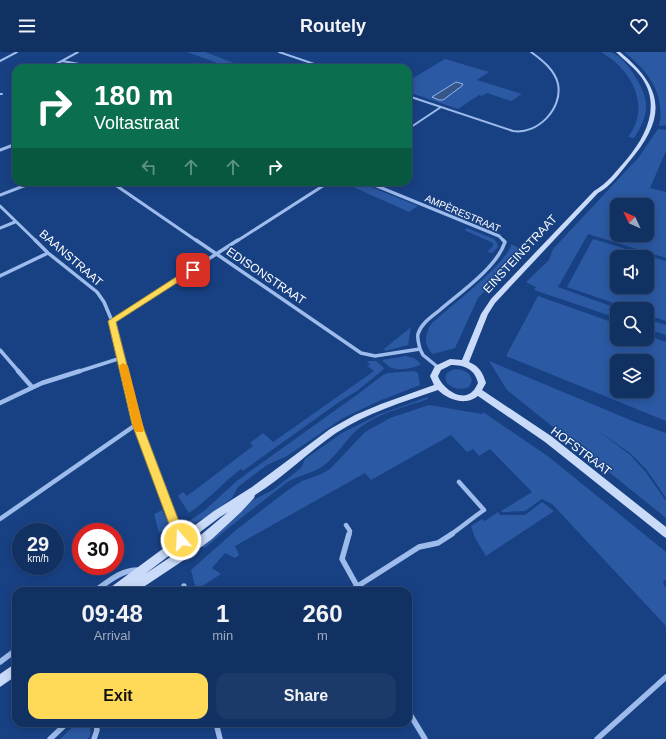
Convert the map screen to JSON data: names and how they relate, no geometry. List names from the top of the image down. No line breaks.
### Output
{"streets":{"main road":["EINSTEINSTRAAT","HOFSTRAAT"],"street":["AMPÈRESTRAAT","BAANSTRAAT","EDISONSTRAAT"]},"crossings":[["AMPÈRESTRAAT","EDISONSTRAAT"],["EINSTEINSTRAAT","HOFSTRAAT"]],"north":"top left","page":{"header":"Routely","turn":["180 m","Voltastraat"],"speed":"29 km/h","limit":"30","eta":["09:48","Arrival","1","min","260","m"],"buttons":["Exit","Share"]}}
